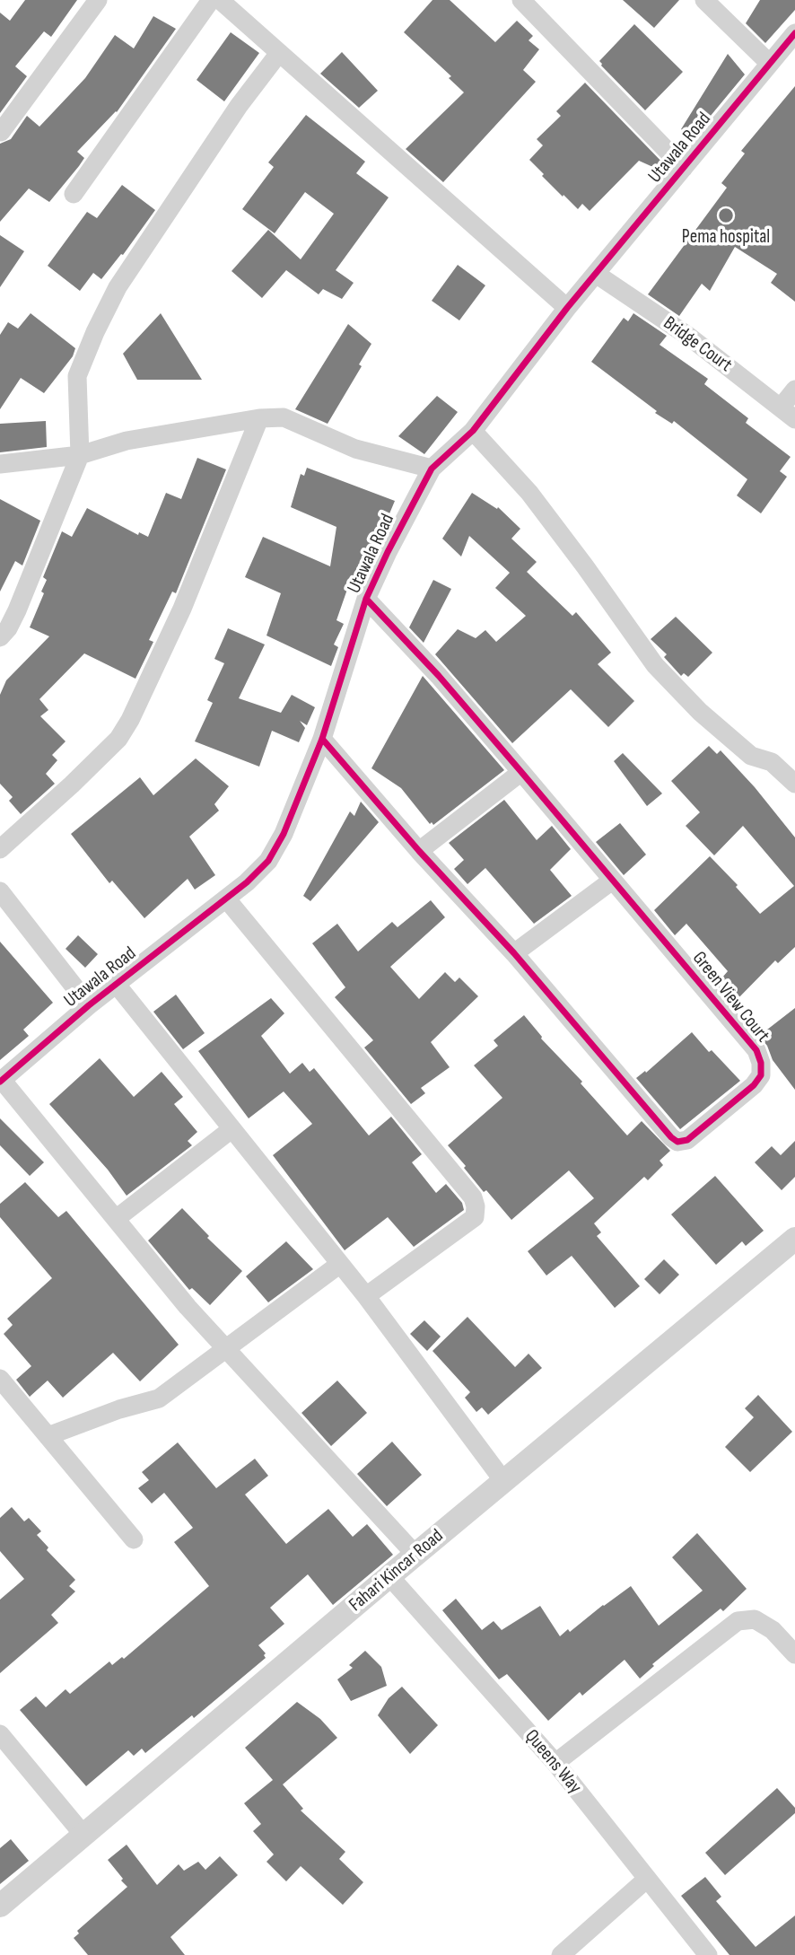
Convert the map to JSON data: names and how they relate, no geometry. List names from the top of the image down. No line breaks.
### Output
{"streets":{"street":["Utawala Road","Bridge Court","Green View Court","Fahari Kincar Road","Queens Way"]},"crossings":[["Utawala Road","Bridge Court"],["Utawala Road","Green View Court"],["Fahari Kincar Road","Queens Way"]],"places":["Pema hospital"]}
